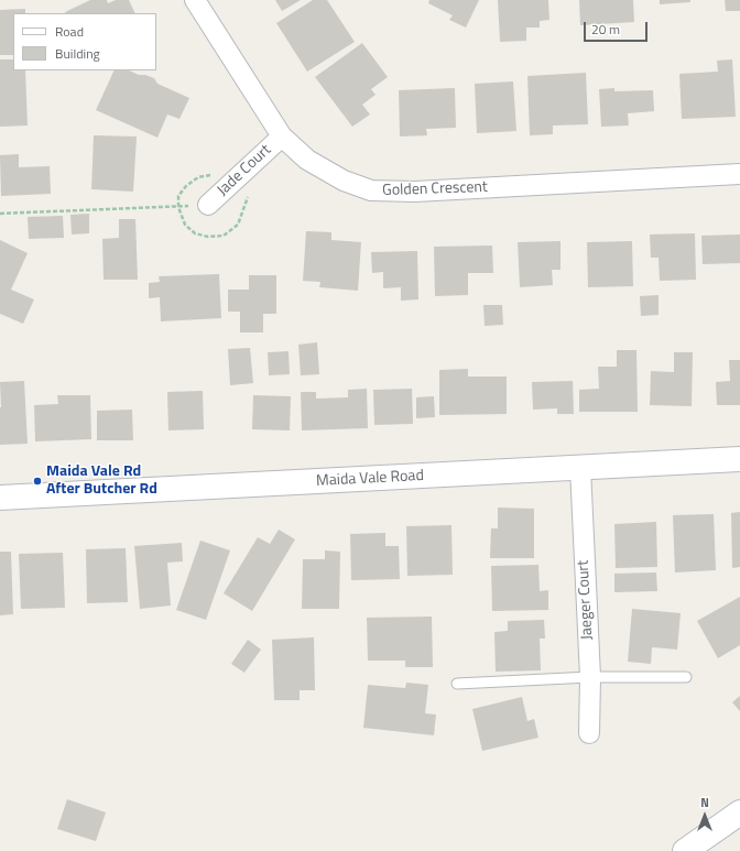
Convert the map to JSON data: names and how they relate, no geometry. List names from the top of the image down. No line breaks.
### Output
{"streets":{"main road":["Maida Vale Road"],"street":["Jade Court","Golden Crescent","Jaeger Court"]},"crossings":[["Jade Court","Golden Crescent"],["Maida Vale Road","Jaeger Court"]],"places":["Maida Vale Rd After Butcher Rd"],"legend":["Road","Building"],"scale_bar":"20 m","north":"top"}
